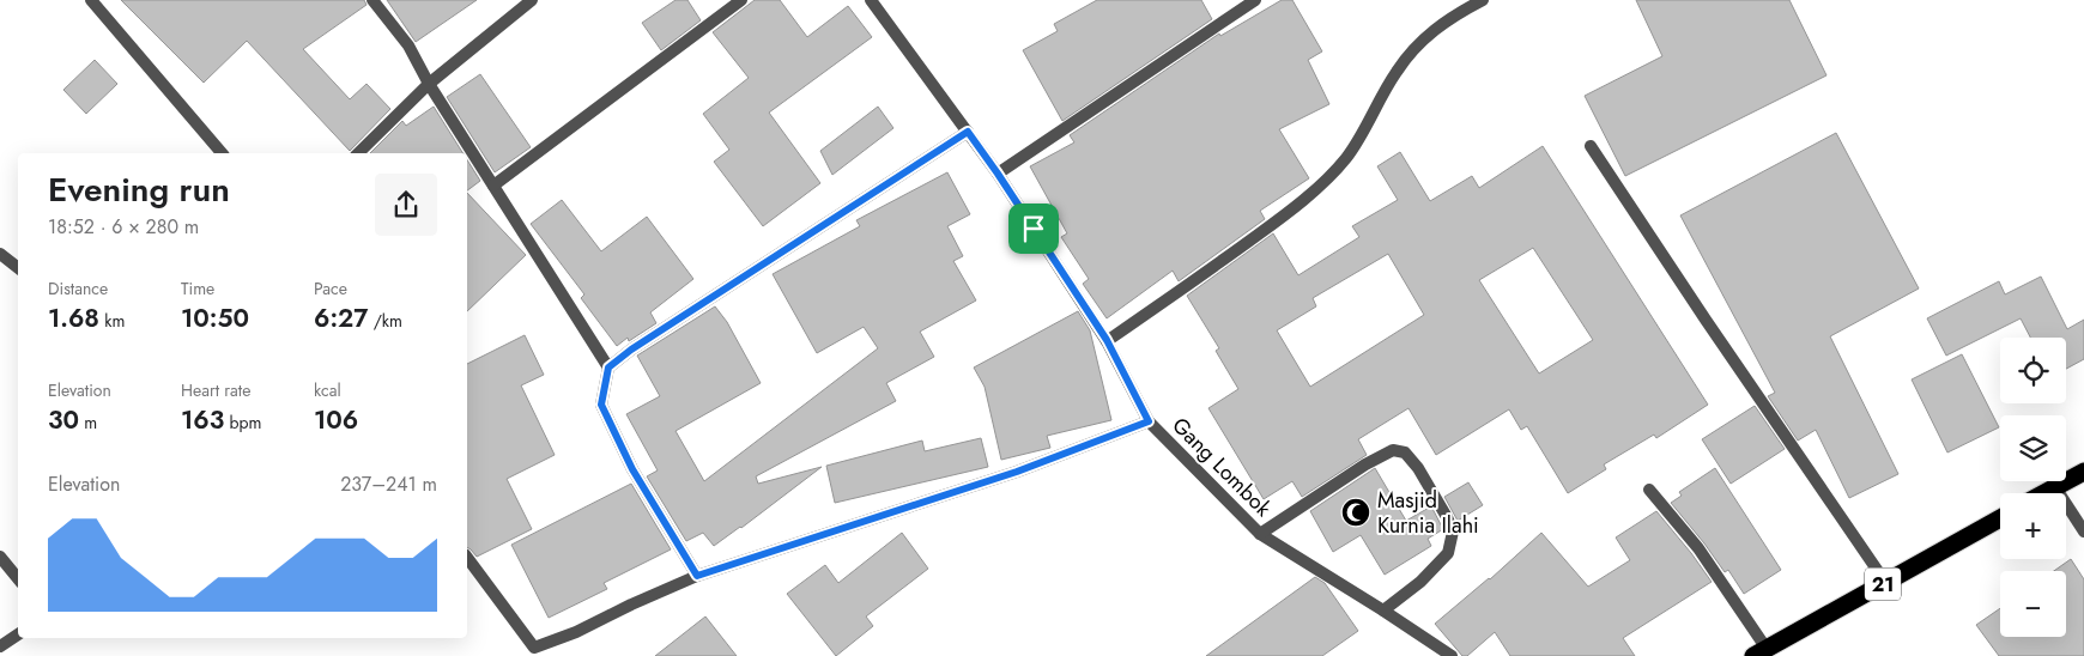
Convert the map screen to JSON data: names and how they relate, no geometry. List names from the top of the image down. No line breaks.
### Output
{"streets":{"highway":["21"],"street":["Gang Lombok"]},"places":{"mosque":["Masjid Kurnia Ilahi"]},"page":{"heading":["Evening run","18:52 · 6 × 280 m"],"stats":[["Distance","1.68 km"],["Time","10:50"],["Pace","6:27 /km"],["Elevation","30 m"],["Heart rate","163 bpm"],["kcal","106"]],"map_buttons":["+","−"],"chart":["Elevation","237–241 m"]}}
